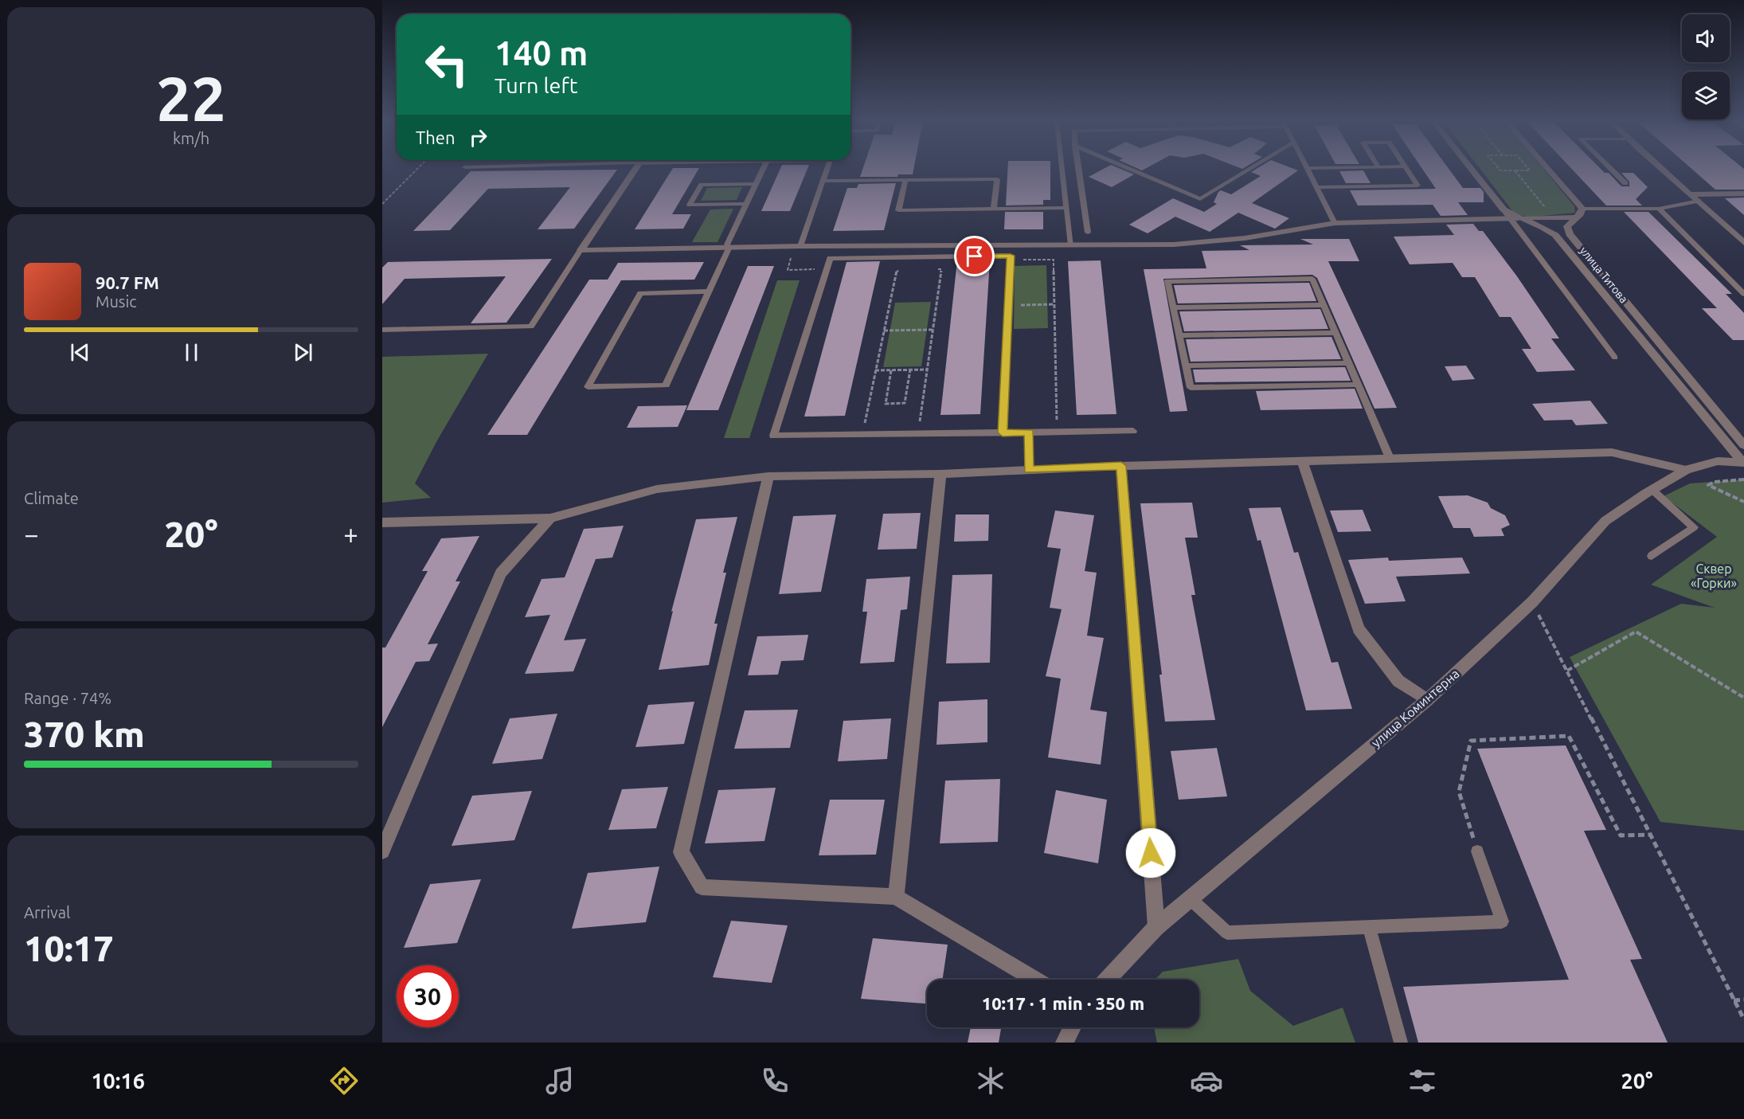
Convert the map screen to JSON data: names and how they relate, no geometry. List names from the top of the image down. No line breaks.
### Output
{"streets":{"street":["улица Титова","улица Коминтерна"]},"crossings":[["улица Титова","улица Коминтерна"]],"parks":["Сквер «Горки»"],"page":{"tile":[["22","km/h"],"Climate",["Range · 74%","370 km"],["Arrival","10:17"]],"turn":["140 m","Turn left"],"then":"Then","song":["90.7 FM","Music"],"heat":["−","20°","+"],"limit":"30","trip":"10:17 · 1 min · 350 m","tabs":["10:16","20°"]}}
